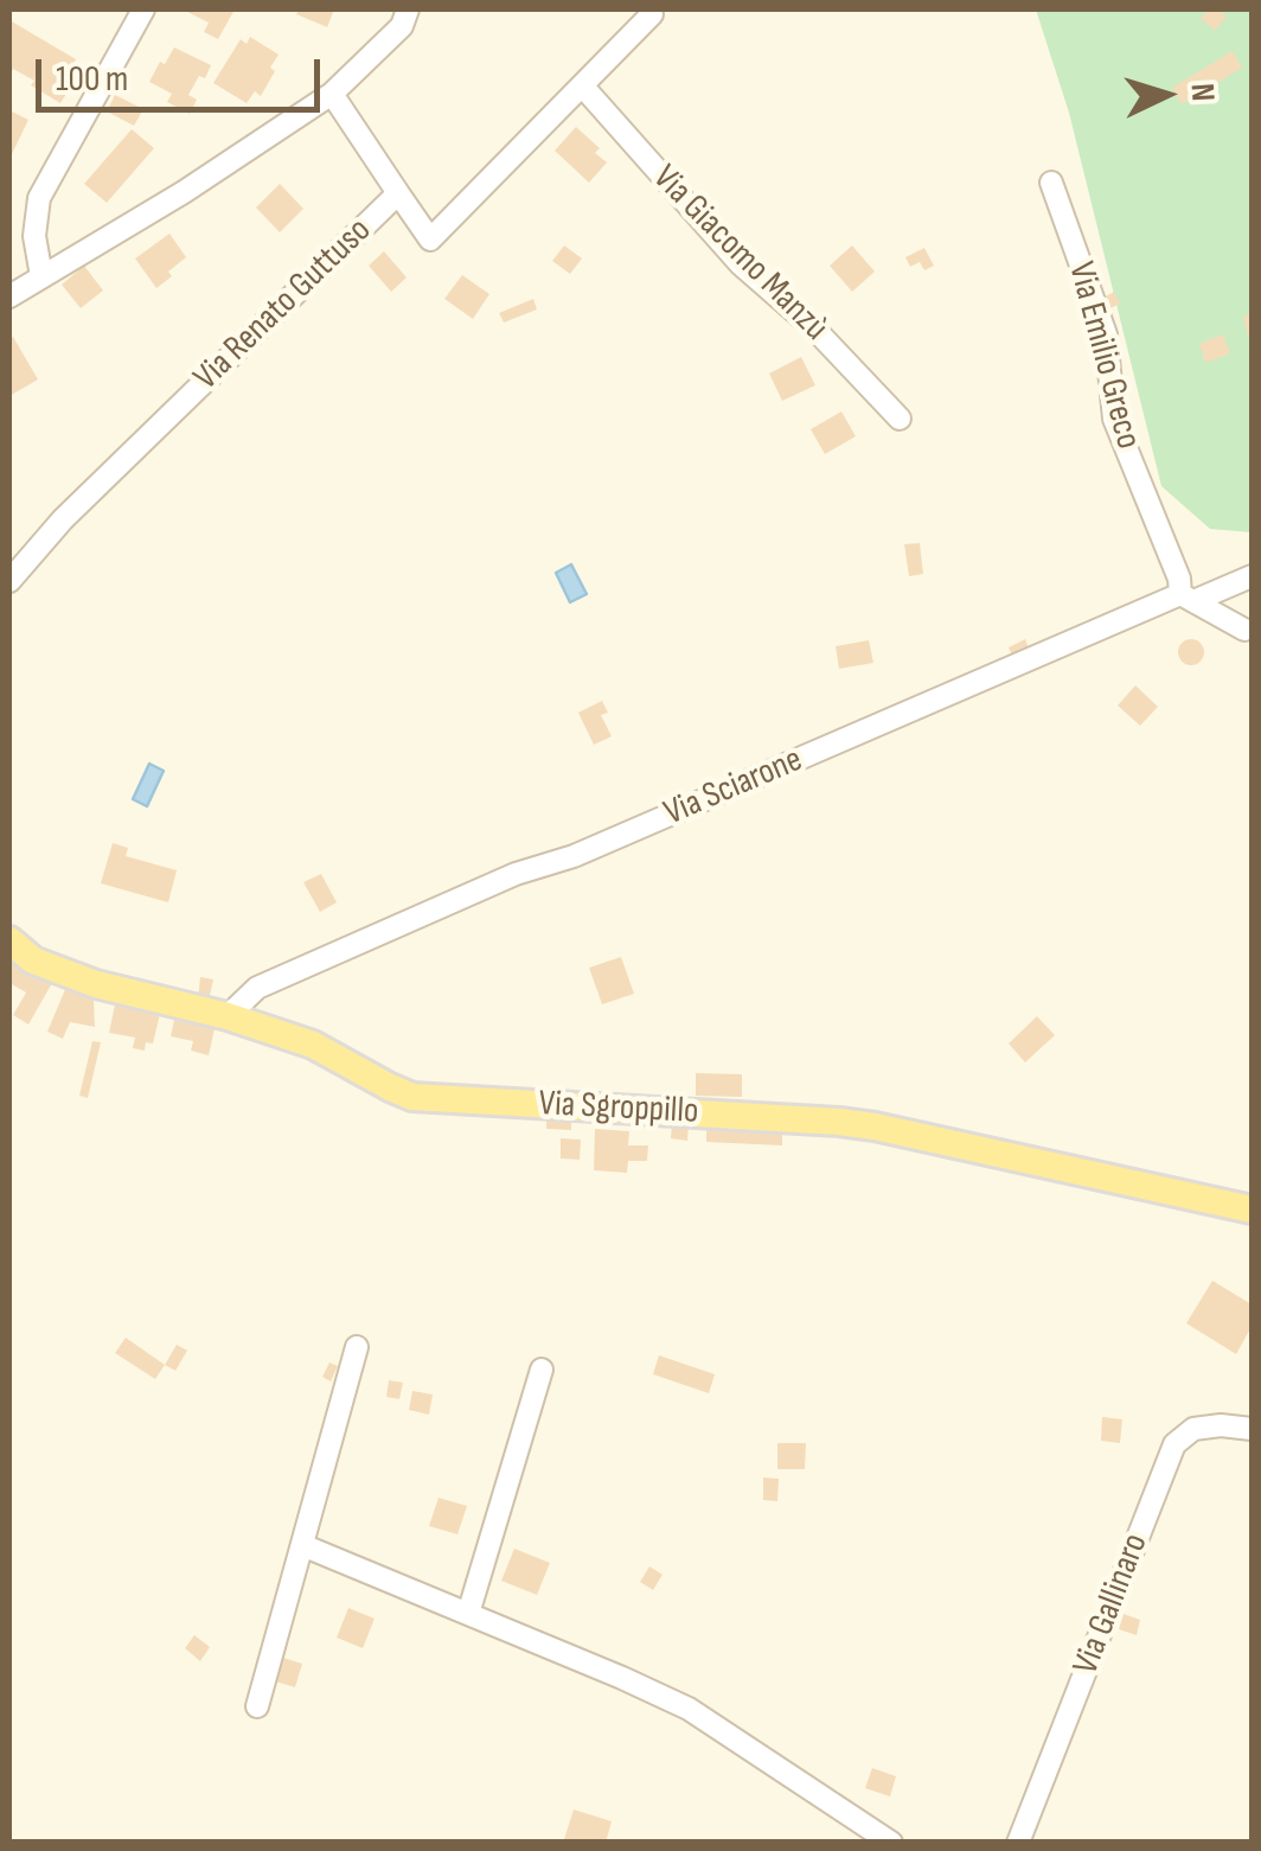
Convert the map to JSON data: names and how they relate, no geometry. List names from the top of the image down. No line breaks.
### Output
{"streets":{"main road":["Via Sgroppillo"],"street":["Via Giacomo Manzù","Via Renato Guttuso","Via Emilio Greco","Via Sciarone","Via Gallinaro"]},"crossings":[["Via Giacomo Manzù","Via Renato Guttuso"],["Via Emilio Greco","Via Sciarone"],["Via Sciarone","Via Sgroppillo"]],"scale_bar":"100 m","north":"right"}
